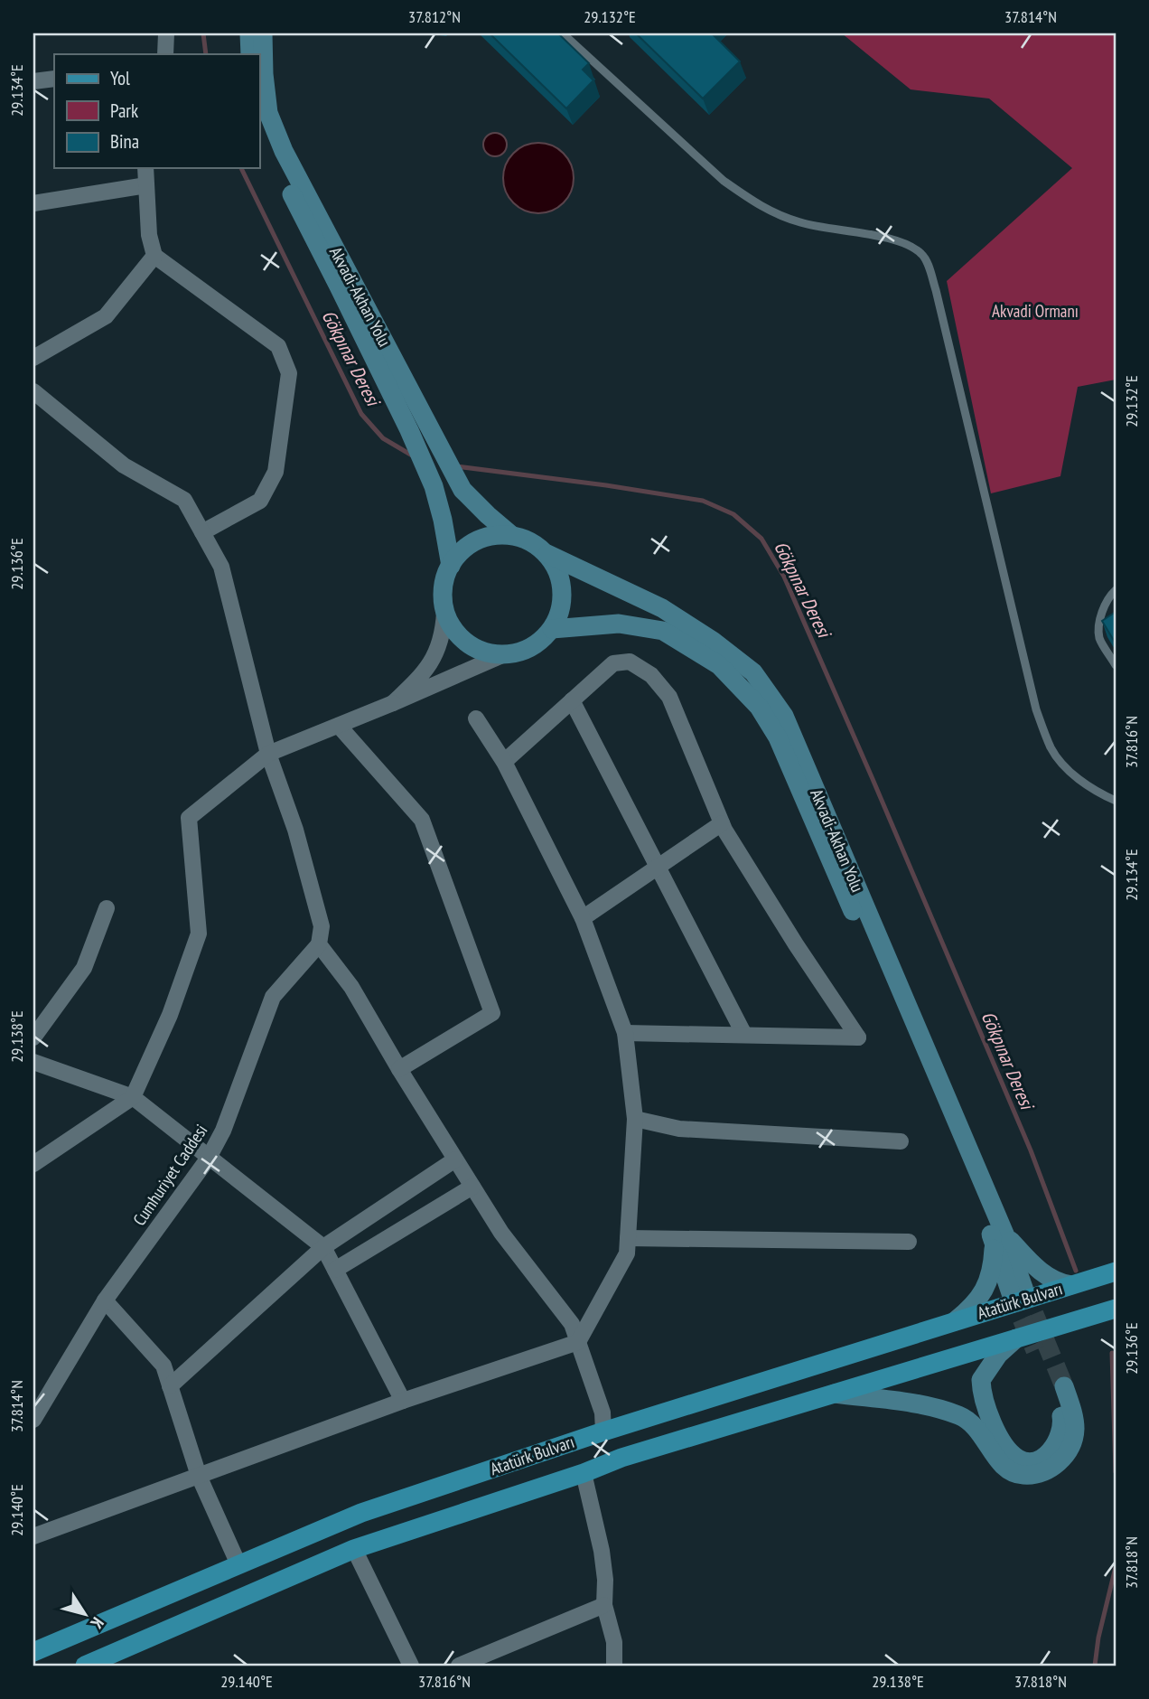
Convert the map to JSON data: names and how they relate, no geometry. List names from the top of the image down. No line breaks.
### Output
{"streets":{"main road":["Akvadi-Akhan Yolu","Atatürk Bulvarı"],"street":["Cumhuriyet Caddesi"]},"water":["Gökpınar Deresi"],"parks":["Akvadi Ormanı"],"legend":["Yol","Park","Bina"],"north":"bottom right","coordinates":["37.812°N","29.132°E","37.814°N","29.134°E","29.136°E","37.816°N","29.138°E","29.140°E","37.818°N"]}
